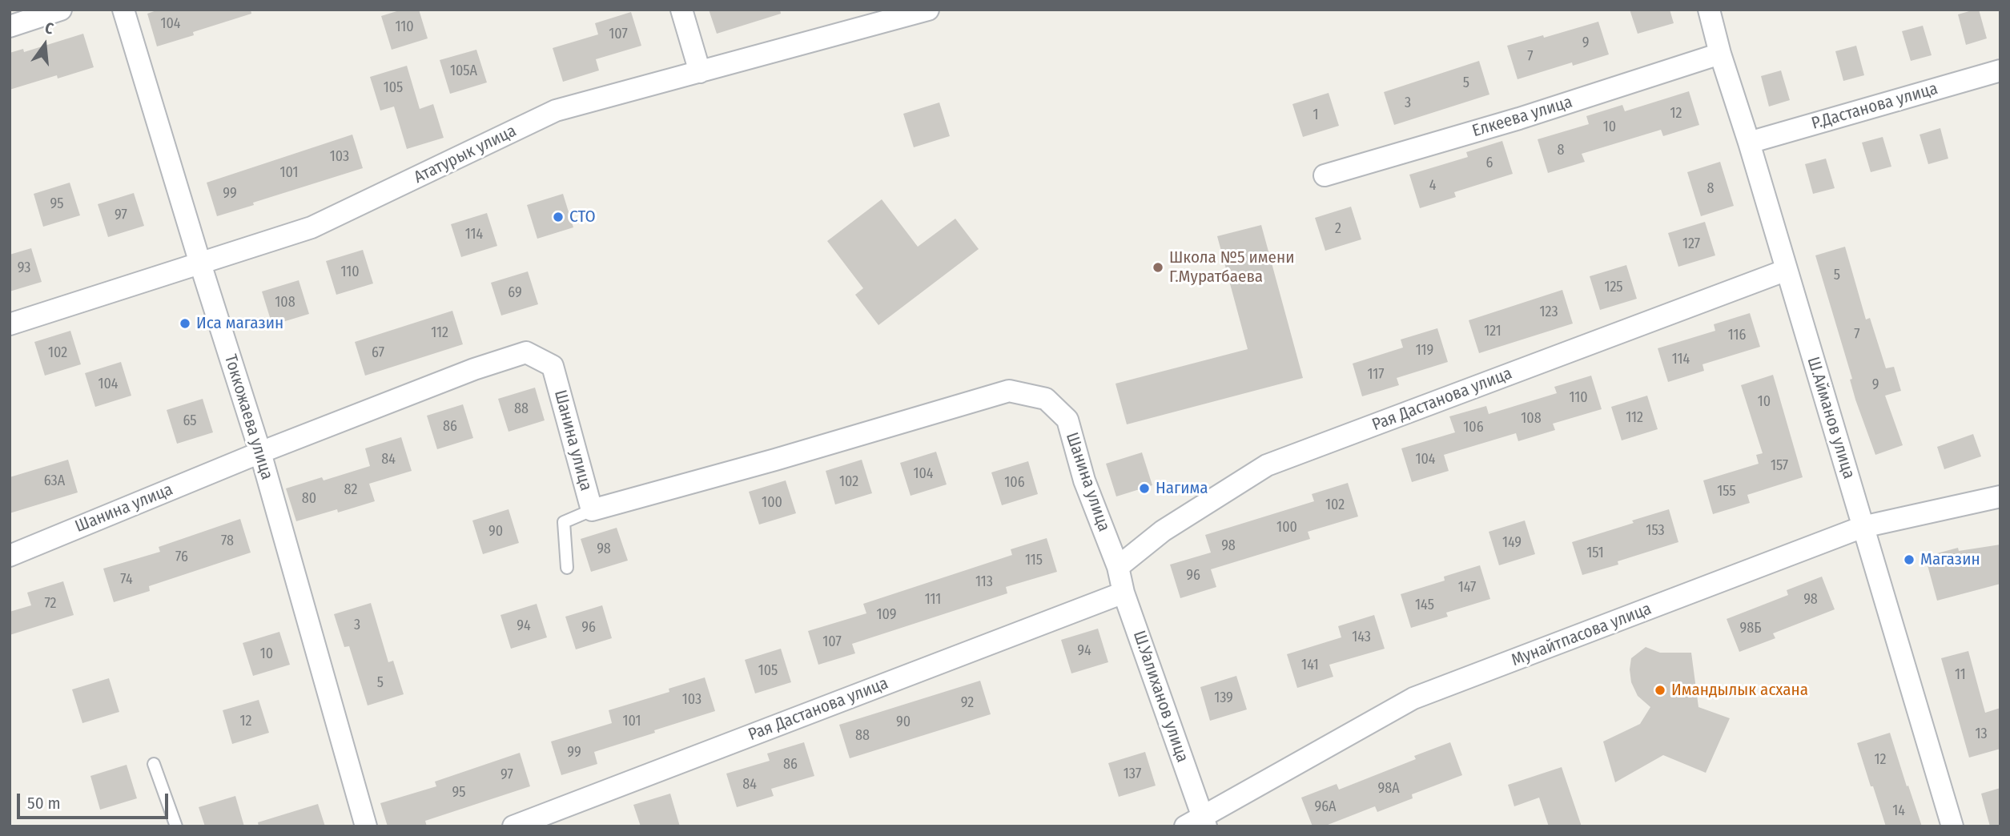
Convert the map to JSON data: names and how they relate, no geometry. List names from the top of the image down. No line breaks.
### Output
{"streets":{"street":["Р.Дастанова улица","Елкеева улица","Ататурык улица","Рая Дастанова улица","Токкожаева улица","Ш.Айманов улица","Шанина улица","Мунайтпасова улица","Ш.Уалиханов улица"]},"crossings":[["Р.Дастанова улица","Ш.Айманов улица"],["Елкеева улица","Ш.Айманов улица"],["Ататурык улица","Токкожаева улица"],["Рая Дастанова улица","Ш.Айманов улица"],["Рая Дастанова улица","Шанина улица"],["Рая Дастанова улица","Ш.Уалиханов улица"],["Токкожаева улица","Шанина улица"],["Ш.Айманов улица","Мунайтпасова улица"],["Шанина улица","Ш.Уалиханов улица"],["Мунайтпасова улица","Ш.Уалиханов улица"]],"places":["СТО","Школа №5 имени Г.Муратбаева","Иса магазин","Нагима","Магазин","Имандылык асхана"],"house_numbers":["104","110","107","9","7","105А","5","105","3","12","1","10","8","103","6","101","4","8","99","95","97","2","114","127","93","110","5","125","69","108","123","121","112","7","116","119","102","67","114","117","104","9","110","10","88","112","108","65","86","106","84","104","157","104","63А","102","106","82","155","80","100","102","100","153","90","78","149","98","98","151","76","115","96","74","113","147","111","98","72","145","109","3","94","96","98Б","143","107","94","10","141","105","11","5","139","103","92","12","101","90","13","88","99","12","86","137","97","84","98А","95","96А","14"],"scale_bar":"50 m","north":"top"}
